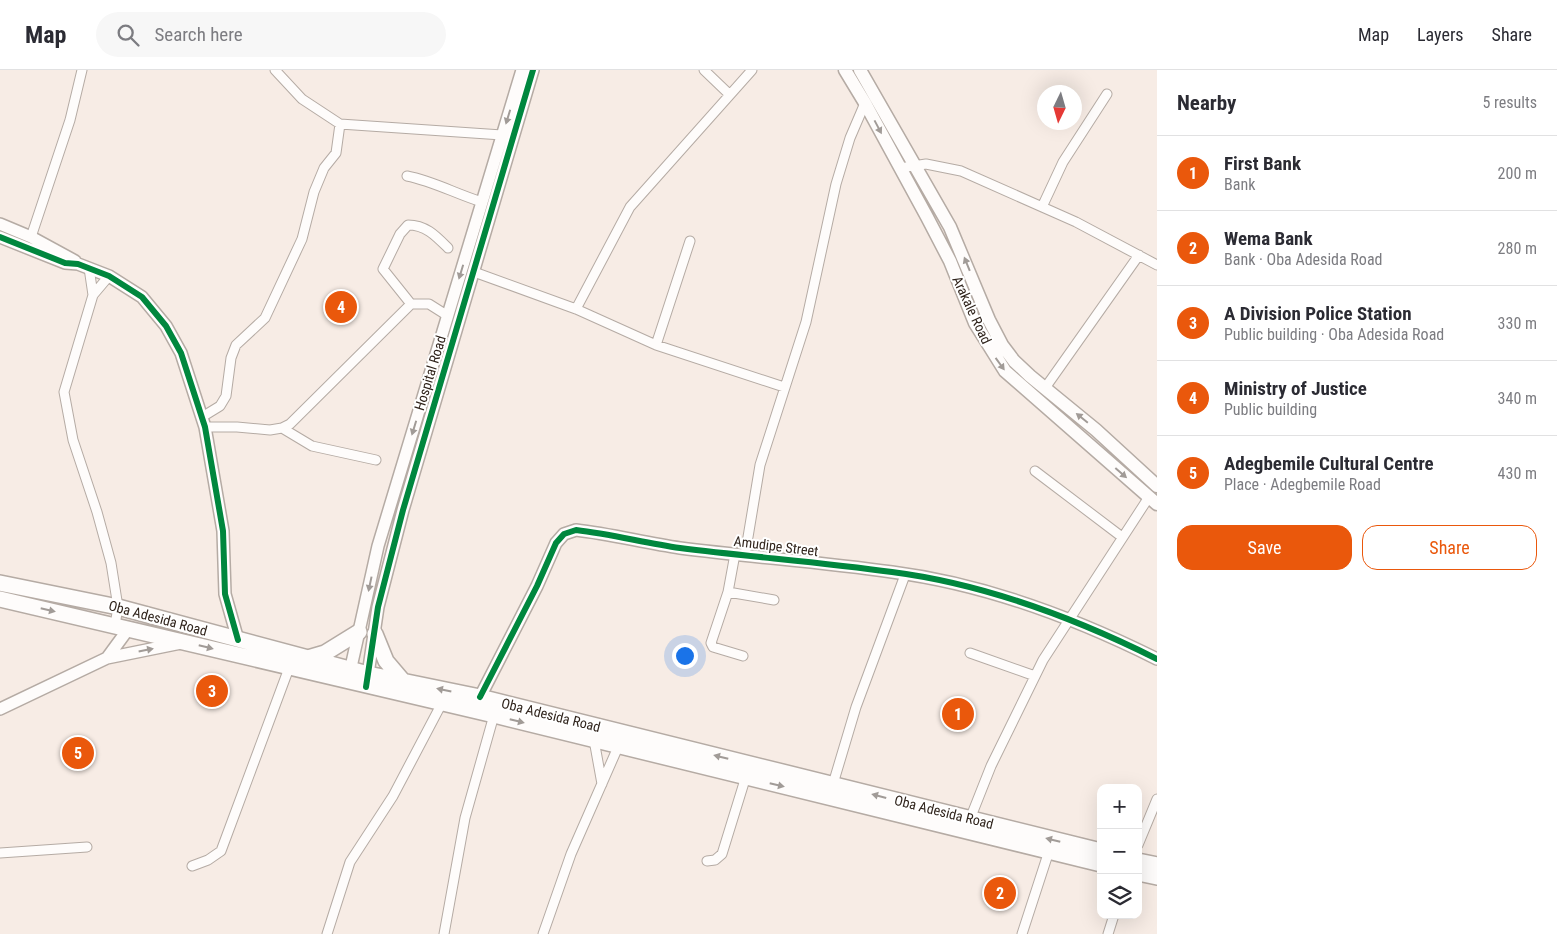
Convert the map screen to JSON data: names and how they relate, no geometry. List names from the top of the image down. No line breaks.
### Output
{"streets":{"main road":["Arakale Road","Oba Adesida Road"],"street":["Hospital Road","Amudipe Street"]},"crossings":[["Hospital Road","Oba Adesida Road"],["Amudipe Street","Oba Adesida Road"]],"north":"bottom","page":{"header":"Map","search":"Search here","nav":["Map","Layers","Share"],"heading":["Nearby","5 results"],"list":[{"mark":"1","name":"First Bank","note":"Bank","value":"200 m"},{"mark":"2","name":"Wema Bank","note":"Bank · Oba Adesida Road","value":"280 m"},{"mark":"3","name":"A Division Police Station","note":"Public building · Oba Adesida Road","value":"330 m"},{"mark":"4","name":"Ministry of Justice","note":"Public building","value":"340 m"},{"mark":"5","name":"Adegbemile Cultural Centre","note":"Place · Adegbemile Road","value":"430 m"}],"pins":["4","3","1","5","2"],"buttons":["Save","Share"],"map_buttons":["+","−"]}}
